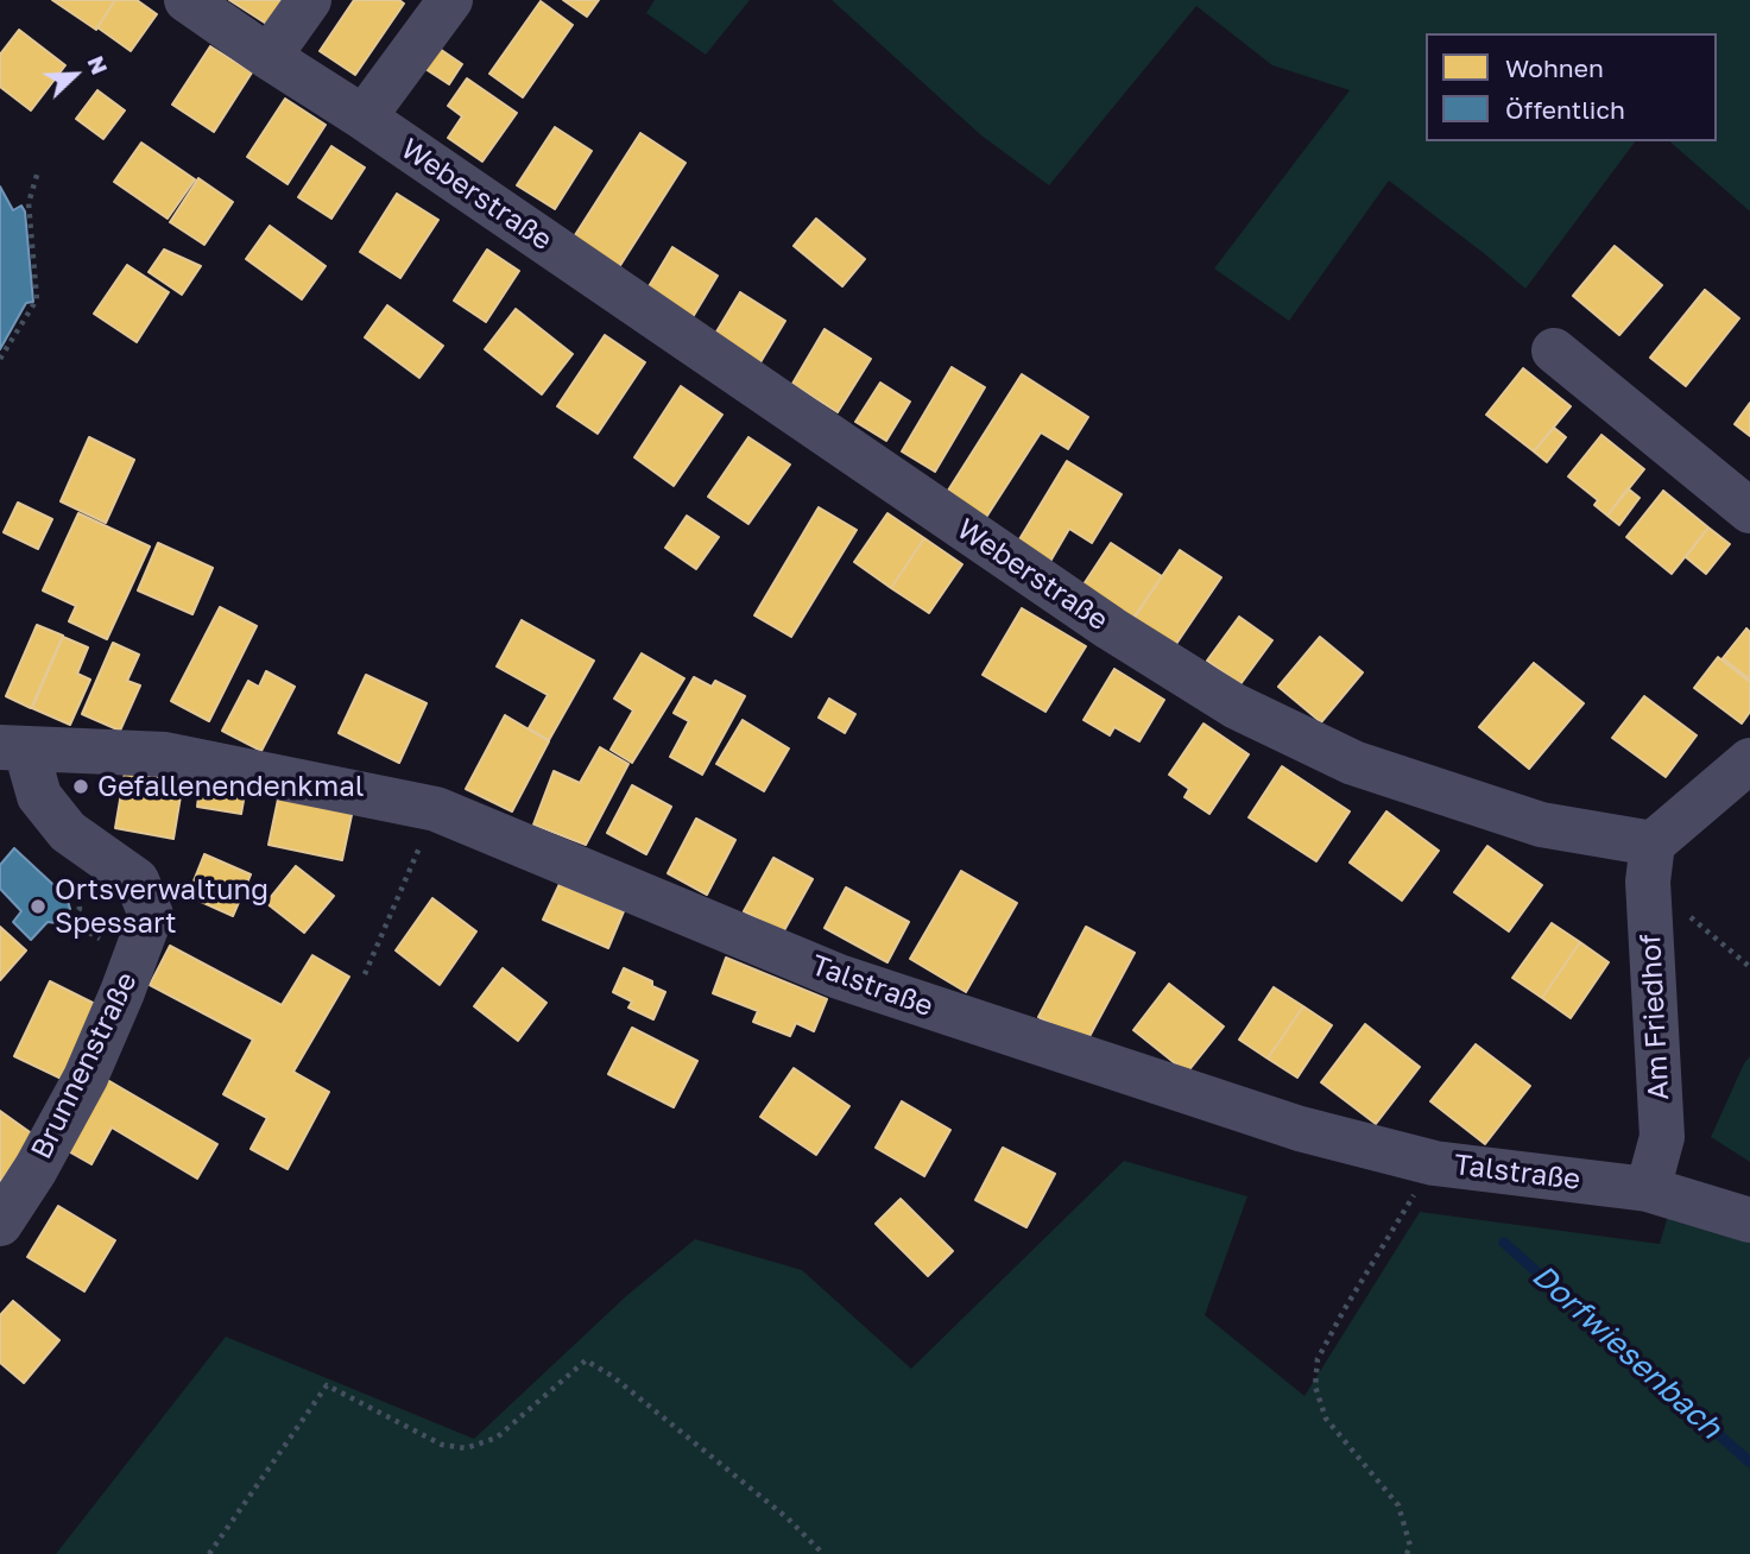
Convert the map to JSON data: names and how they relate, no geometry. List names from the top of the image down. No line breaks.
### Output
{"streets":{"street":["Weberstraße","Talstraße","Am Friedhof","Brunnenstraße"]},"crossings":[["Weberstraße","Am Friedhof"],["Talstraße","Am Friedhof"],["Talstraße","Brunnenstraße"]],"water":["Dorfwiesenbach"],"places":["Gefallenendenkmal","Ortsverwaltung Spessart"],"legend":["Wohnen","Öffentlich"],"north":"top right"}
